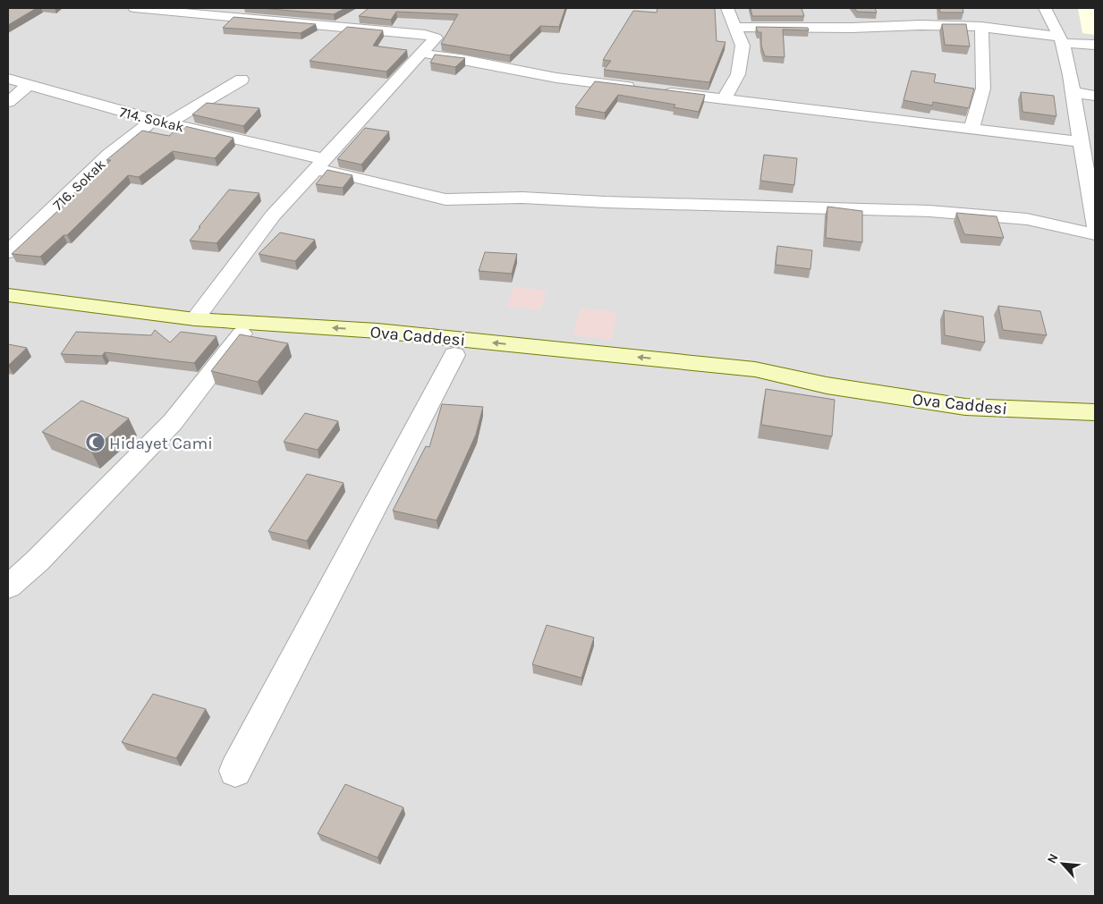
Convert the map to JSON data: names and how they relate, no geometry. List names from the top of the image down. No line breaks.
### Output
{"streets":{"street":["714. Sokak","716. Sokak","Ova Caddesi"]},"crossings":[["714. Sokak","716. Sokak"]],"places":{"mosque":["Hidayet Cami"]},"north":"top left"}
